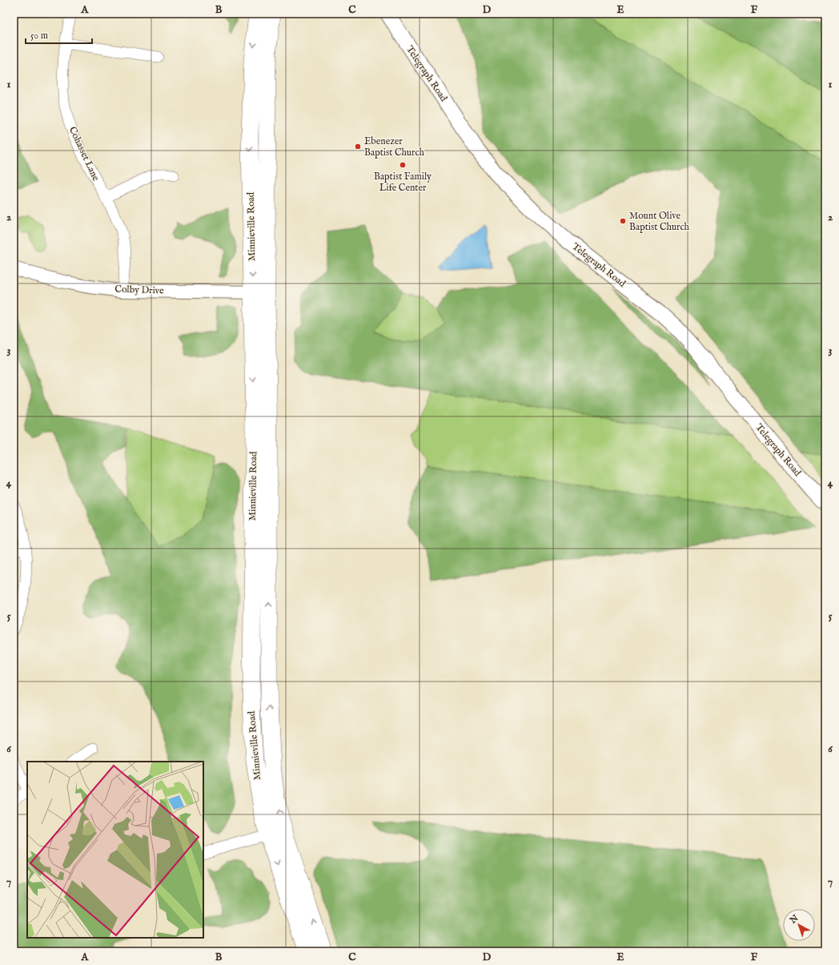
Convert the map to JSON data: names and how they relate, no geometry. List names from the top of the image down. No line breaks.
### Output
{"streets":{"main road":["Telegraph Road","Minnieville Road"],"street":["Cohasset Lane","Colby Drive"]},"crossings":[["Cohasset Lane","Colby Drive"],["Minnieville Road","Colby Drive"]],"places":["Ebenezer Baptist Church","Baptist Family Life Center","Mount Olive Baptist Church"],"scale_bar":"50 m","north":"top left","grid":{"columns":["A","B","C","D","E","F"],"rows":["1","2","3","4","5","6","7"]}}
